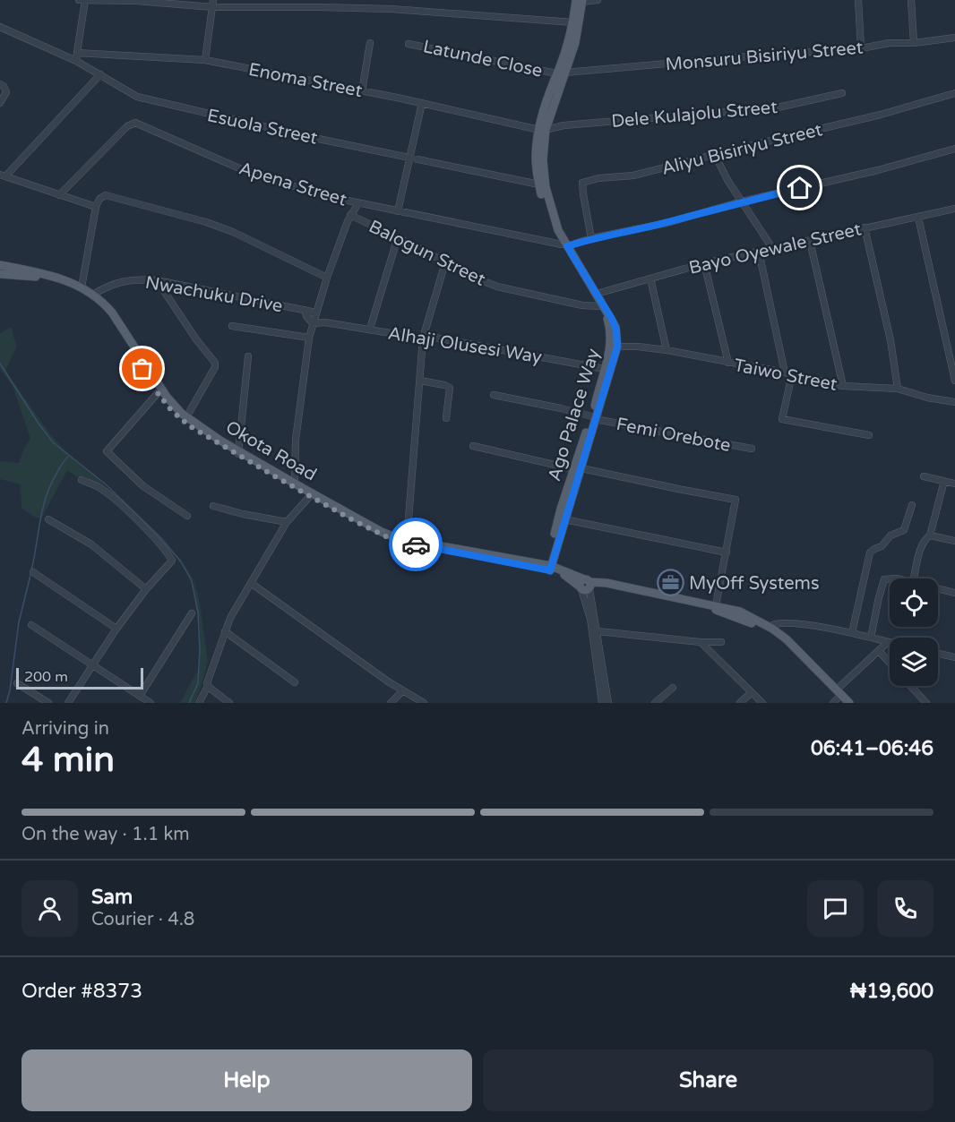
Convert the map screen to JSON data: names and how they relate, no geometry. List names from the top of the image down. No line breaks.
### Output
{"streets":{"main road":["Ago Palace Way","Okota Road"],"street":["Monsuru Bisiriyu Street","Latunde Close","Enoma Street","Dele Kulajolu Street","Esuola Street","Aliyu Bisiriyu Street","Apena Street","Bayo Oyewale Street","Balogun Street","Nwachuku Drive","Alhaji Olusesi Way","Taiwo Street","Femi Orebote"]},"crossings":[["Monsuru Bisiriyu Street","Ago Palace Way"],["Latunde Close","Ago Palace Way"],["Enoma Street","Dele Kulajolu Street"],["Enoma Street","Ago Palace Way"],["Dele Kulajolu Street","Ago Palace Way"],["Esuola Street","Ago Palace Way"],["Apena Street","Ago Palace Way"],["Bayo Oyewale Street","Ago Palace Way"],["Balogun Street","Ago Palace Way"],["Nwachuku Drive","Alhaji Olusesi Way"],["Nwachuku Drive","Okota Road"],["Alhaji Olusesi Way","Ago Palace Way"],["Taiwo Street","Ago Palace Way"],["Ago Palace Way","Femi Orebote"],["Ago Palace Way","Okota Road"]],"places":{"office":["MyOff Systems"]},"scale_bar":"200 m","page":{"scale":"200 m","heading":["4 min","Arriving in","06:41–06:46"],"panel":["Sam","Courier · 4.8","Order #8373","₦19,600"],"bar":"On the way · 1.1 km","buttons":["Help","Share"]}}
